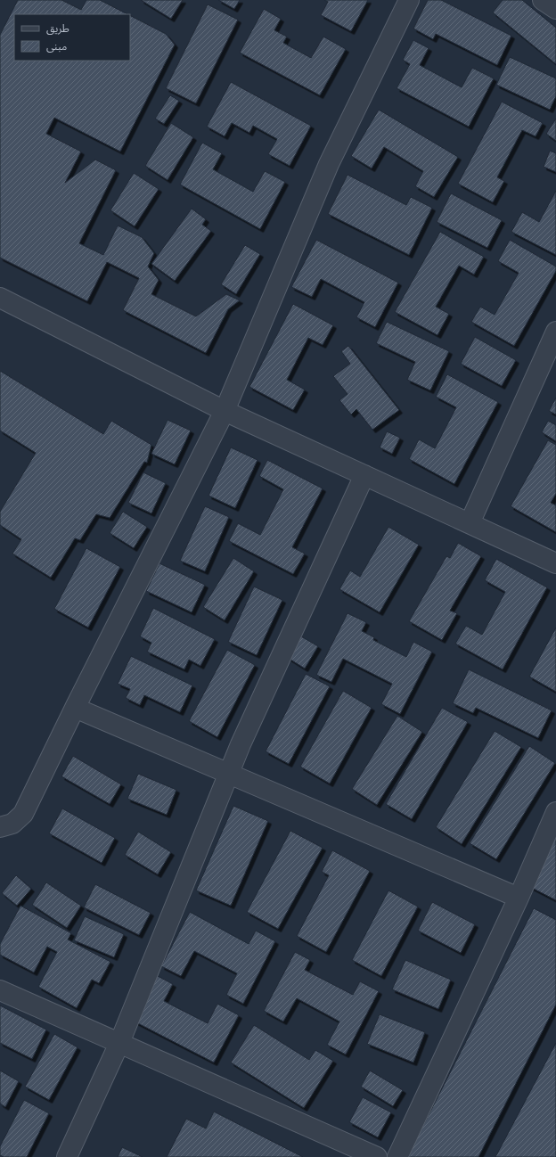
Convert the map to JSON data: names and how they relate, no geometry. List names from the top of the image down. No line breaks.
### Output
{"legend":["طريق","مبنى"]}
